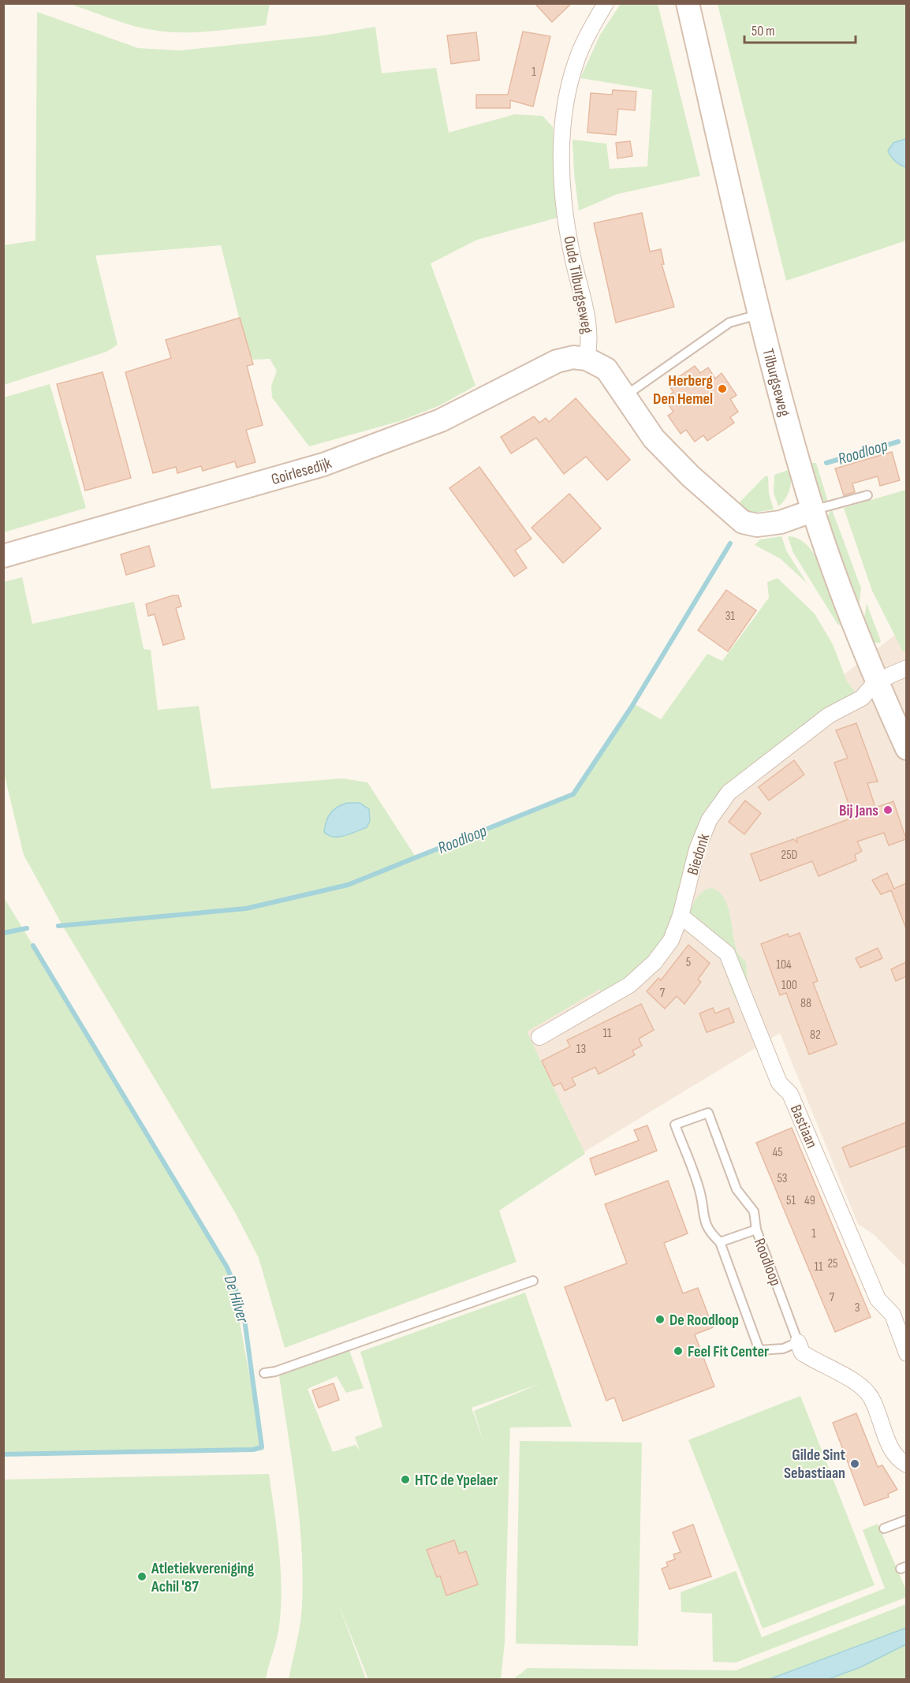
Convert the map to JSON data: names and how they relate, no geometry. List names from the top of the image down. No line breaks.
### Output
{"streets":{"street":["Oude Tilburgseweg","Tilburgseweg","Goirlesedijk","Biedonk","Bastiaan","Roodloop"]},"crossings":[["Oude Tilburgseweg","Goirlesedijk"],["Tilburgseweg","Biedonk"],["Biedonk","Bastiaan"]],"water":["Roodloop","De Hilver"],"places":["Herberg Den Hemel","Bij Jans","De Roodloop","Feel Fit Center","Gilde Sint Sebastiaan","HTC de Ypelaer","Atletiekvereniging Achil '87"],"house_numbers":["1","31","25D","5","104","100","7","88","11","82","13","45","53","51","49","1","25","11","7","3"],"scale_bar":"50 m"}
